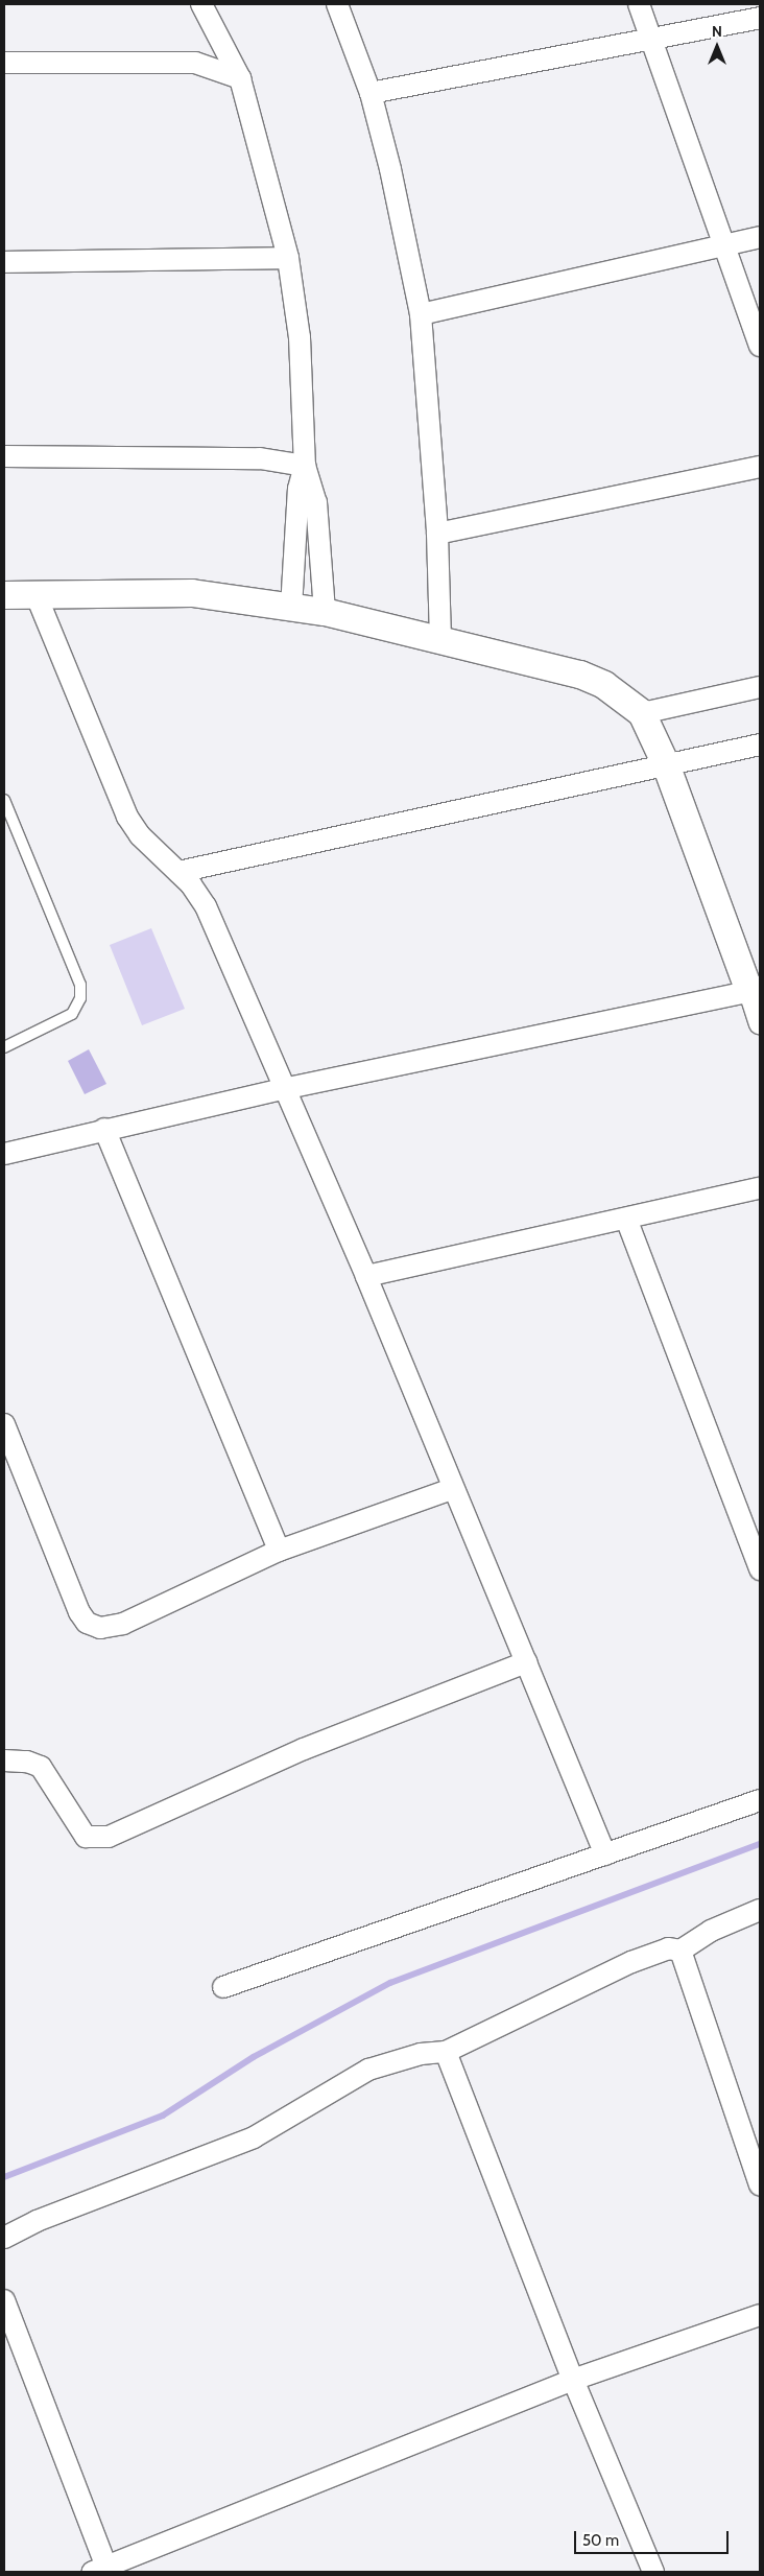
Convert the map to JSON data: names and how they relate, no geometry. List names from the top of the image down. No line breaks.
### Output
{"scale_bar":"50 m","north":"top"}
